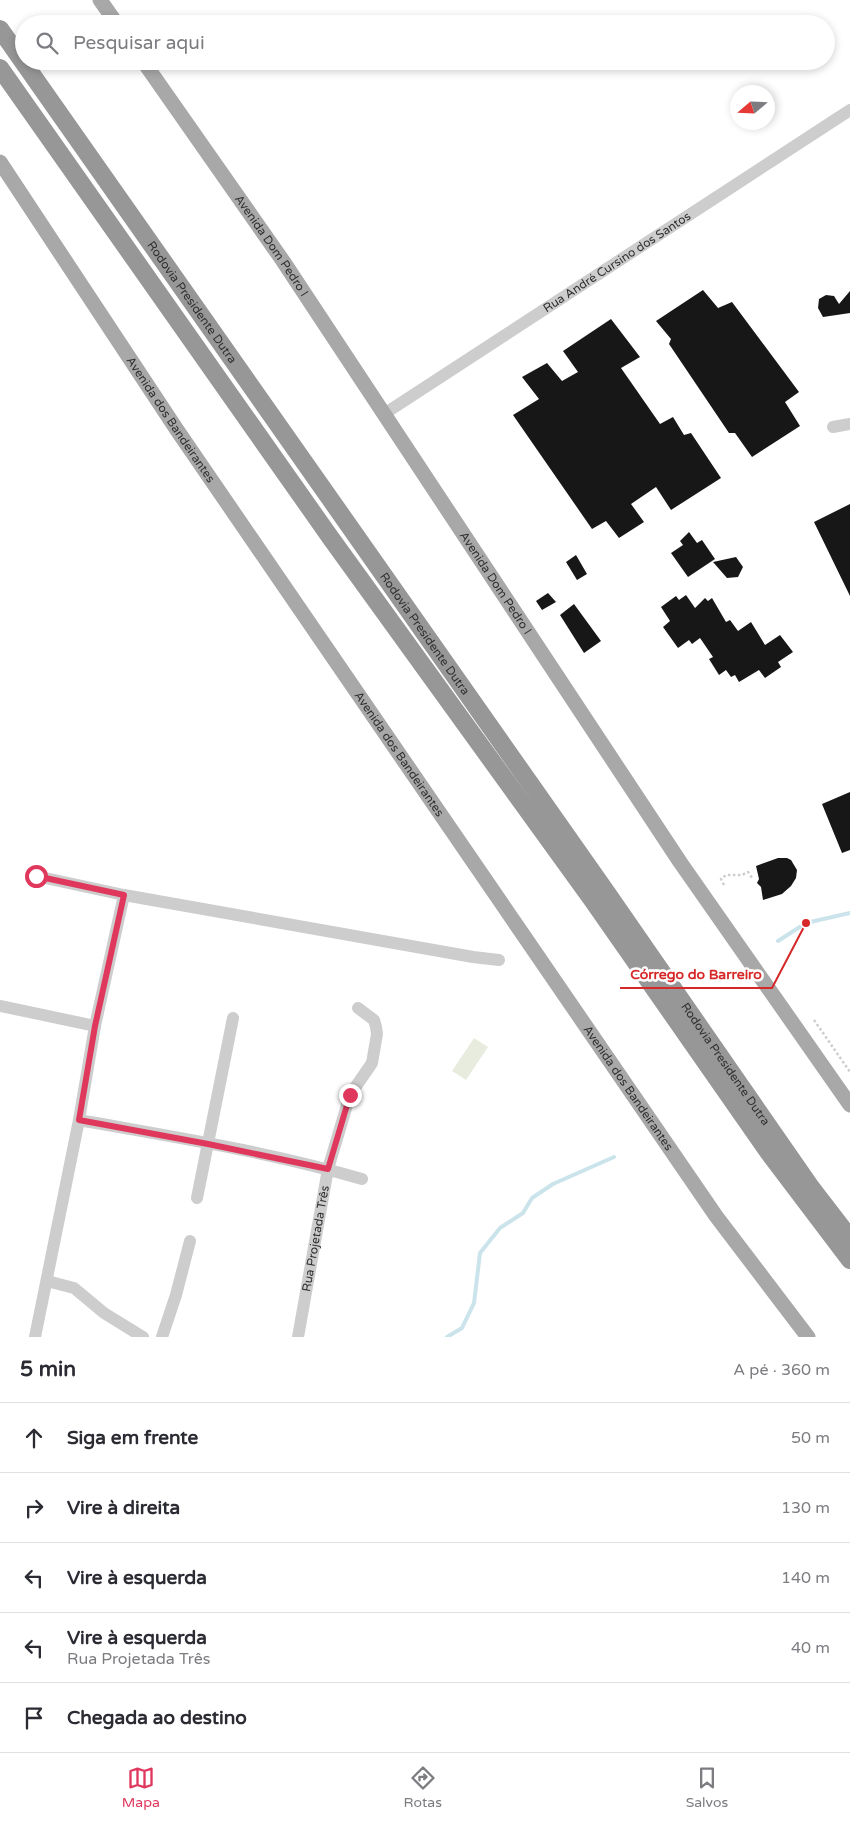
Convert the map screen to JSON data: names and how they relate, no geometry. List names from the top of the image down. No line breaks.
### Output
{"streets":{"highway":["Rodovia Presidente Dutra"],"main road":["Avenida Dom Pedro I","Avenida dos Bandeirantes"],"street":["Rua André Cursino dos Santos","Rua Projetada Três"]},"crossings":[["Avenida Dom Pedro I","Rua André Cursino dos Santos"]],"places":["Córrego do Barreiro"],"north":"left","page":{"search":"Pesquisar aqui","heading":["5 min","A pé · 360 m"],"list":[["Siga em frente","50 m"],["Vire à direita","130 m"],["Vire à esquerda","140 m"],["Vire à esquerda","Rua Projetada Três","40 m"],"Chegada ao destino"],"nav":["Mapa","Rotas","Salvos"]}}
